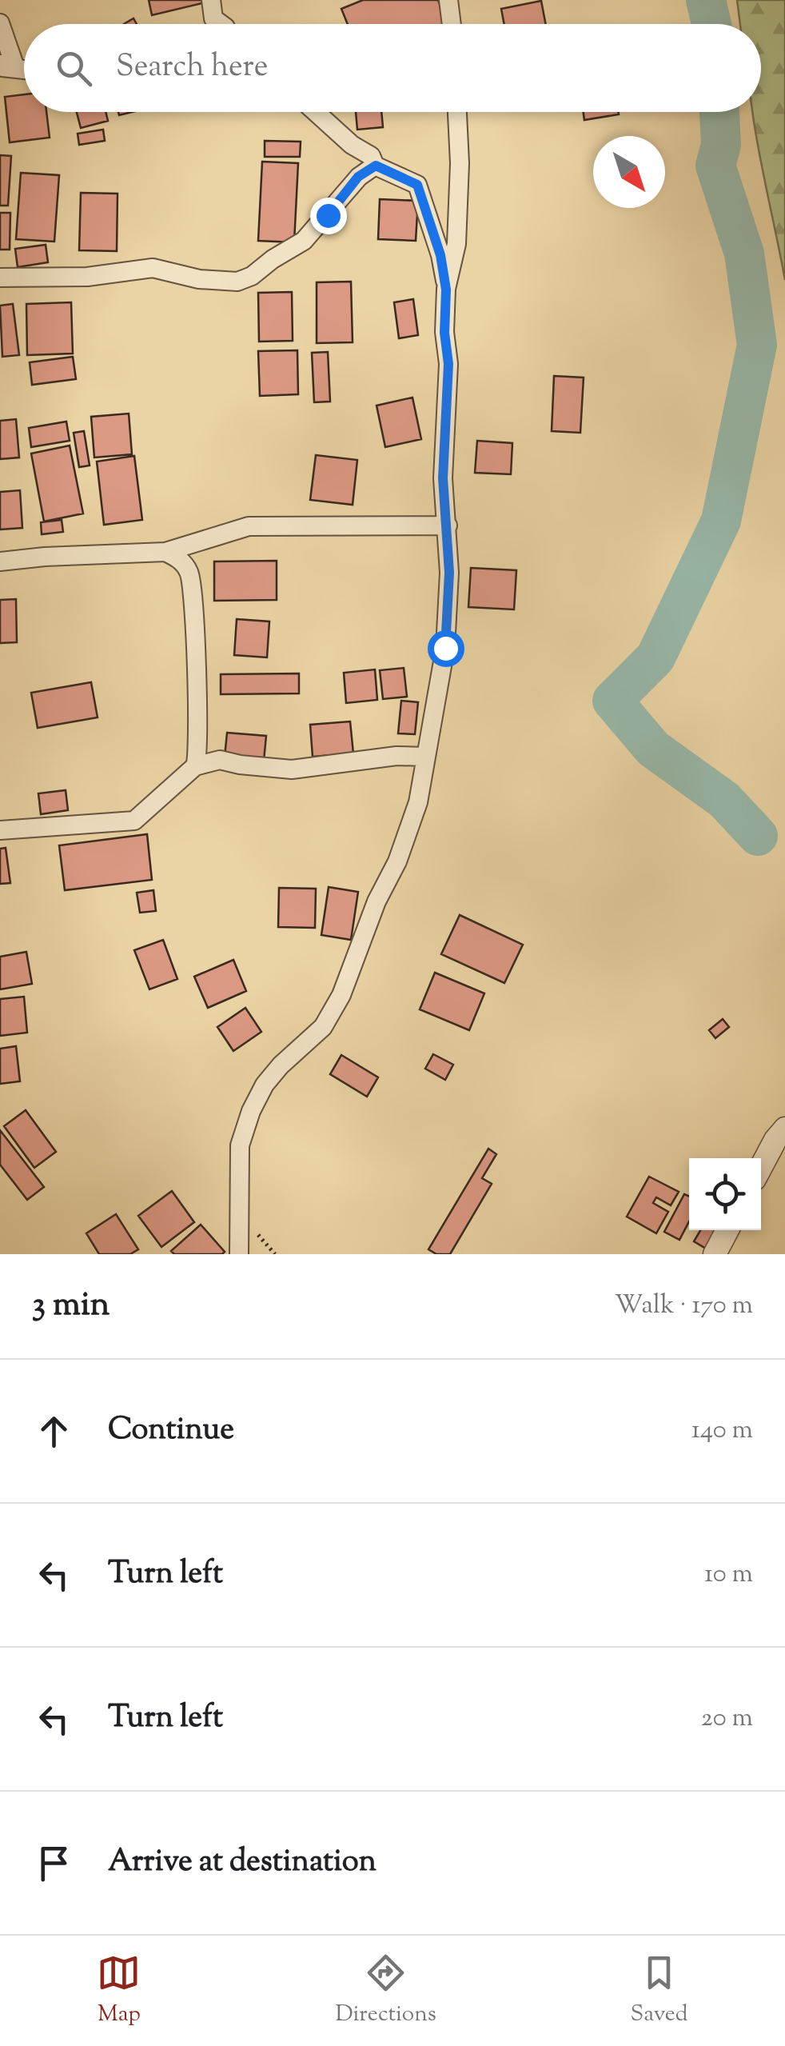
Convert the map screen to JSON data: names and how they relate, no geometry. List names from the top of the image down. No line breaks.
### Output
{"north":"bottom right","page":{"search":"Search here","heading":["3 min","Walk · 170 m"],"list":[["Continue","140 m"],["Turn left","10 m"],["Turn left","20 m"],"Arrive at destination"],"nav":["Map","Directions","Saved"]}}
